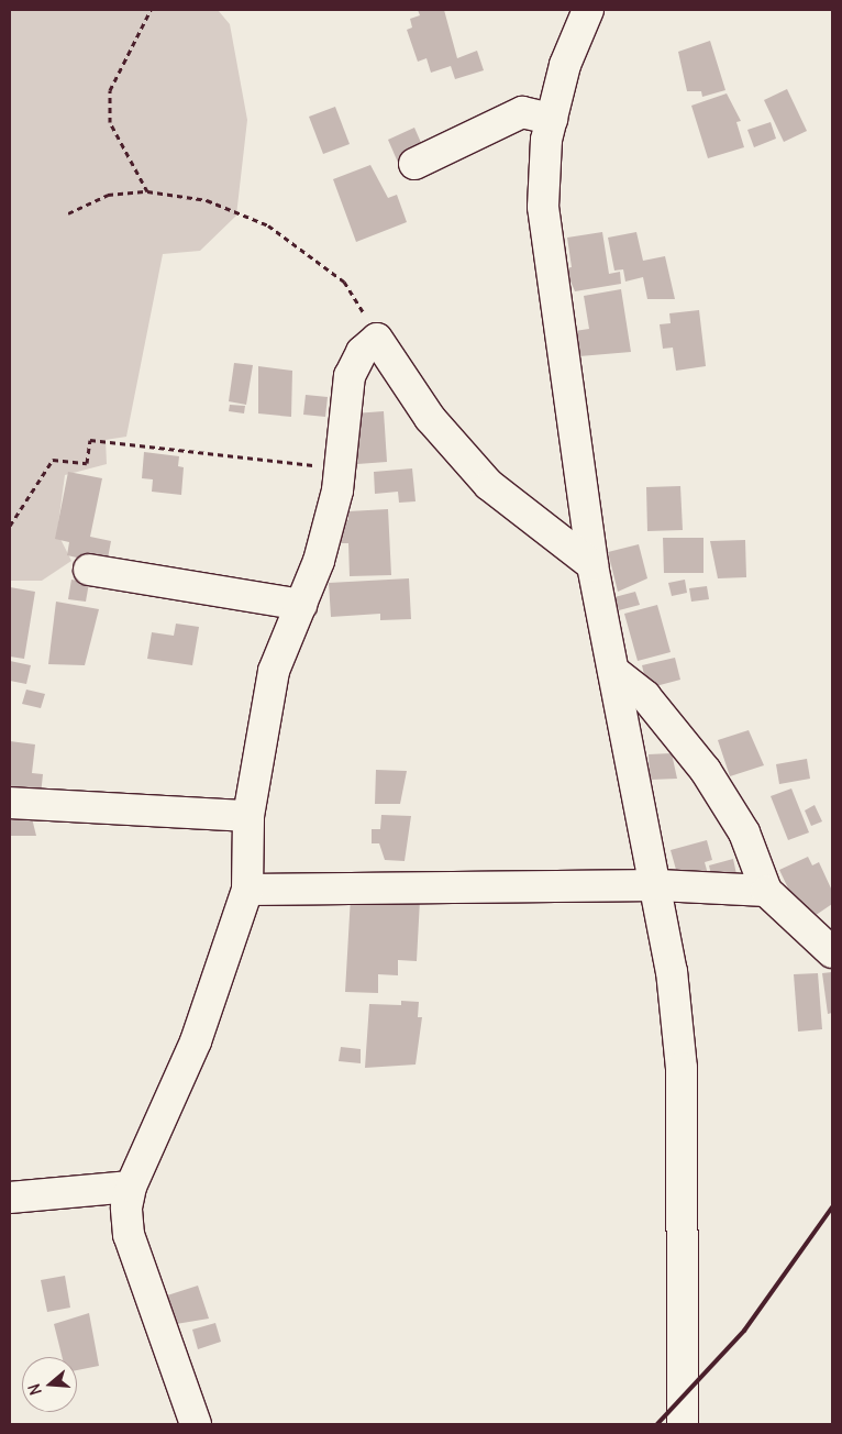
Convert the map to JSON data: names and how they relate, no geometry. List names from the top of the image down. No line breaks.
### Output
{"north":"left"}
